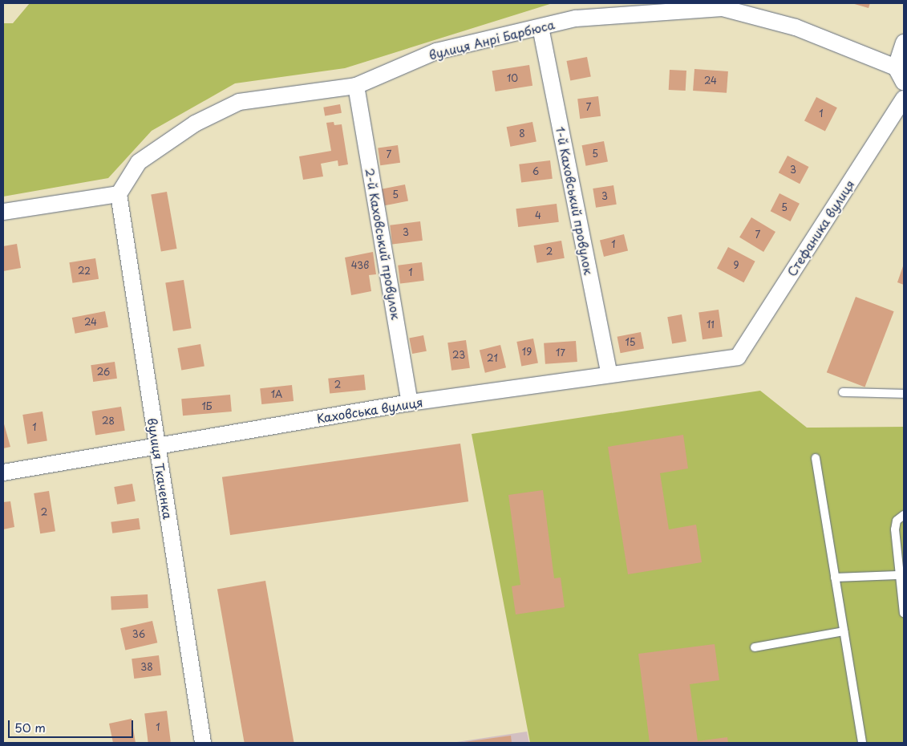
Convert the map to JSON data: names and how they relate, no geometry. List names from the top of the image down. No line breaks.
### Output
{"streets":{"street":["вулиця Анрі Барбюса","1-й Каховський провулок","Стефаника вулиця","2-й Каховський провулок","Каховська вулиця","вулиця Ткаченка"]},"crossings":[["вулиця Анрі Барбюса","1-й Каховський провулок"],["вулиця Анрі Барбюса","2-й Каховський провулок"],["вулиця Анрі Барбюса","вулиця Ткаченка"],["1-й Каховський провулок","Каховська вулиця"],["Стефаника вулиця","Каховська вулиця"],["2-й Каховський провулок","Каховська вулиця"],["Каховська вулиця","вулиця Ткаченка"]],"house_numbers":["10","24","7","1","8","5","7","3","6","5","3","5","4","3","7","1","2","43в","9","22","1","24","11","15","19","17","23","21","26","2","1А","1Б","28","1","2","36","38","1"],"scale_bar":"50 m"}
